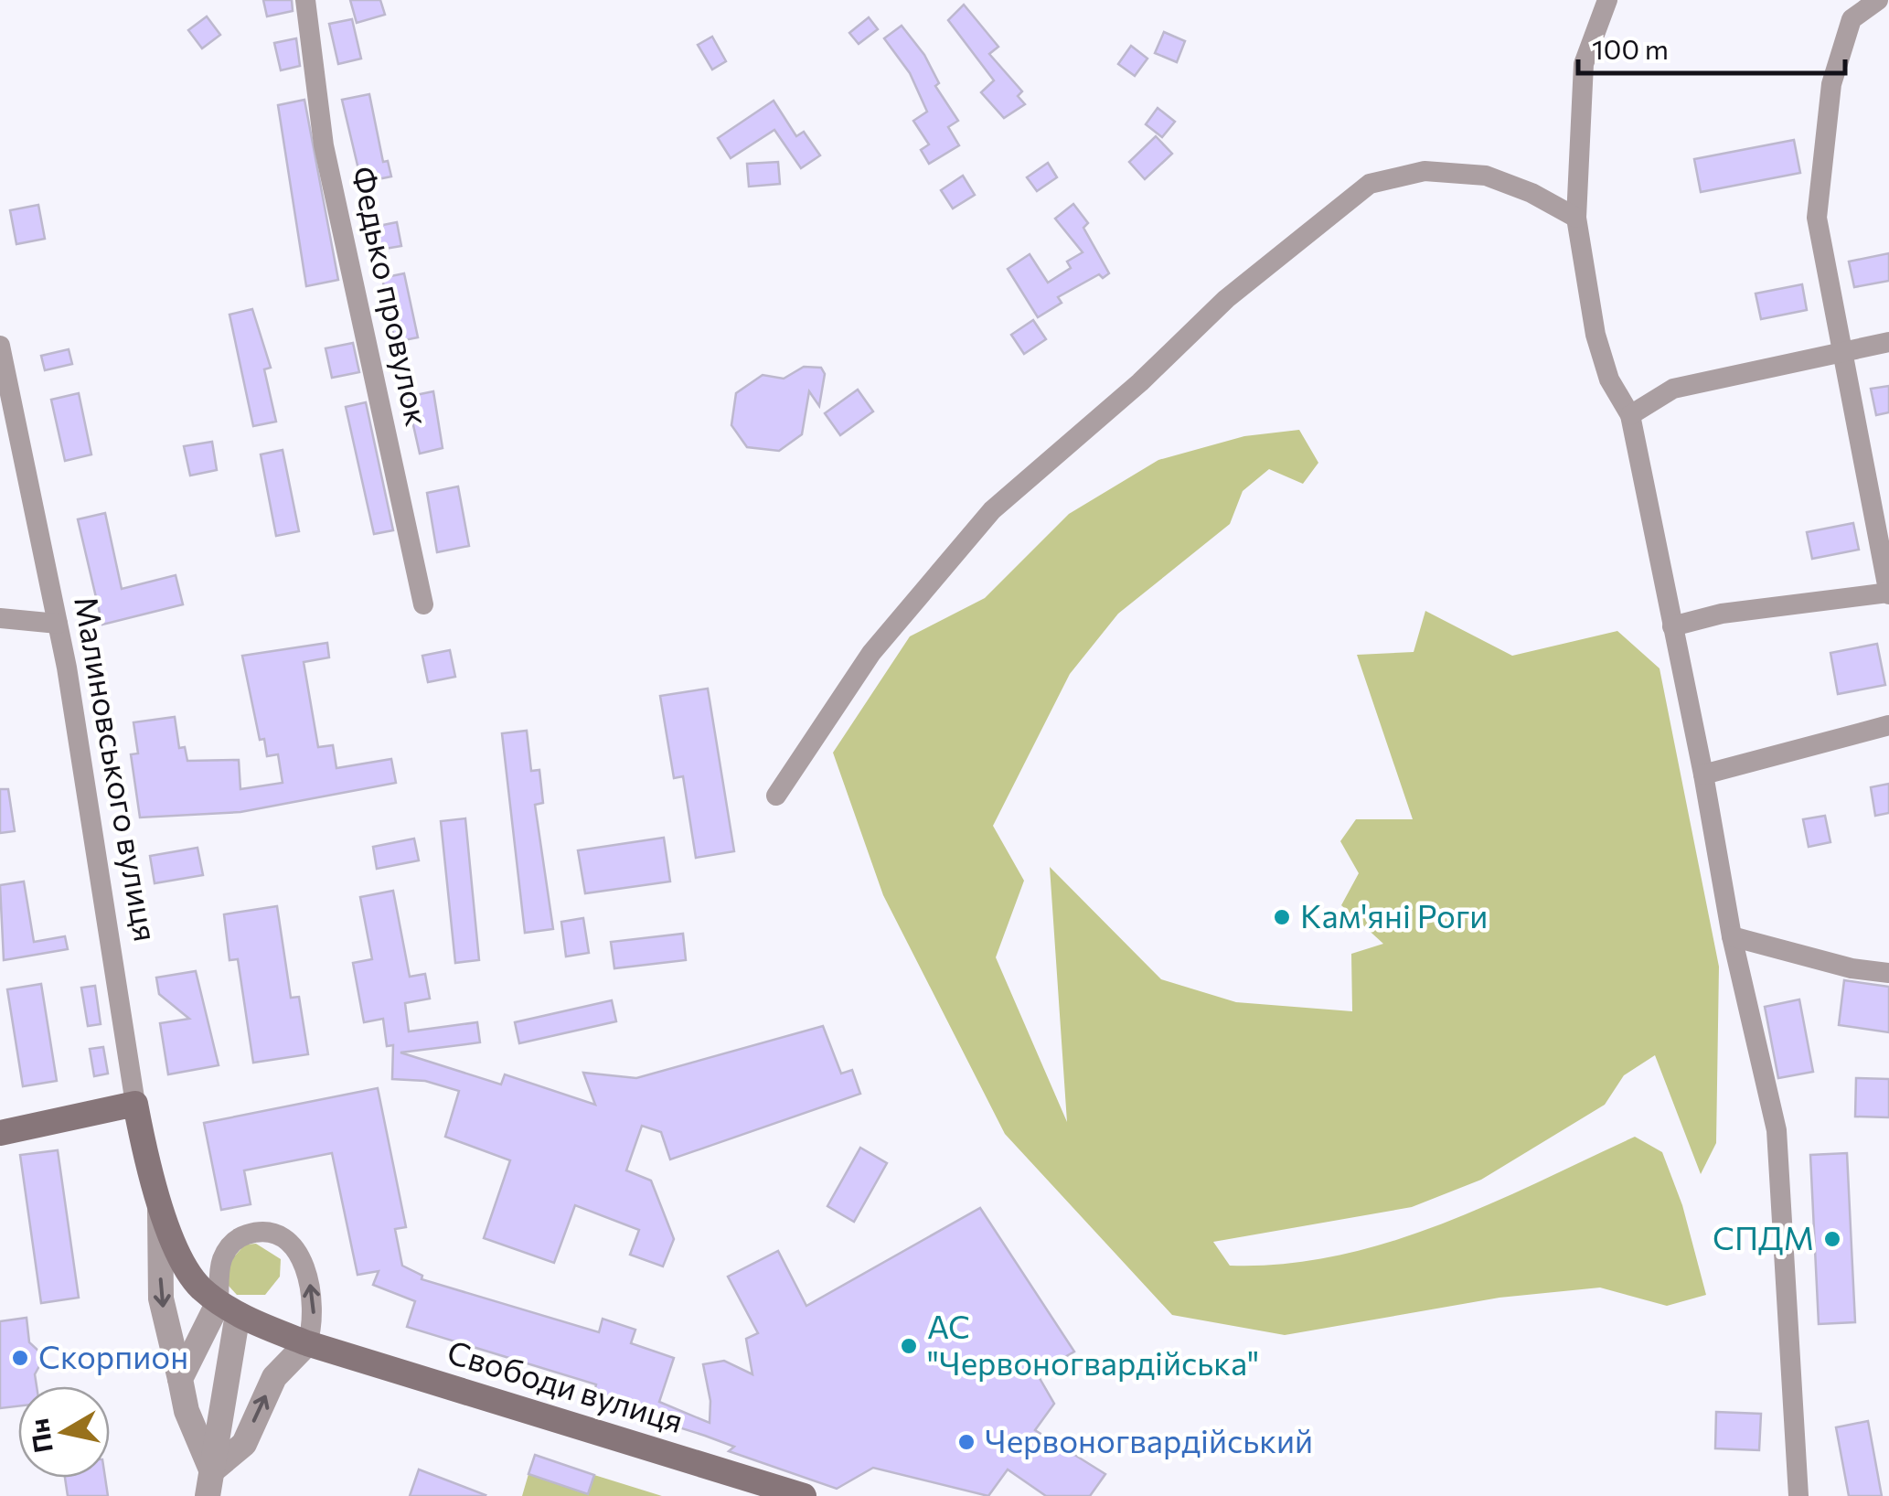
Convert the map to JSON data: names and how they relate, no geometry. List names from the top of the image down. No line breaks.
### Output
{"streets":{"main road":["Малиновського вулиця","Свободи вулиця"],"street":["Федько провулок"]},"crossings":[["Малиновського вулиця","Свободи вулиця"]],"places":["Кам'яні Роги","СПДМ","АС \"Червоногвардійська\"","Скорпион","Червоногвардійський"],"scale_bar":"100 m","north":"left"}
